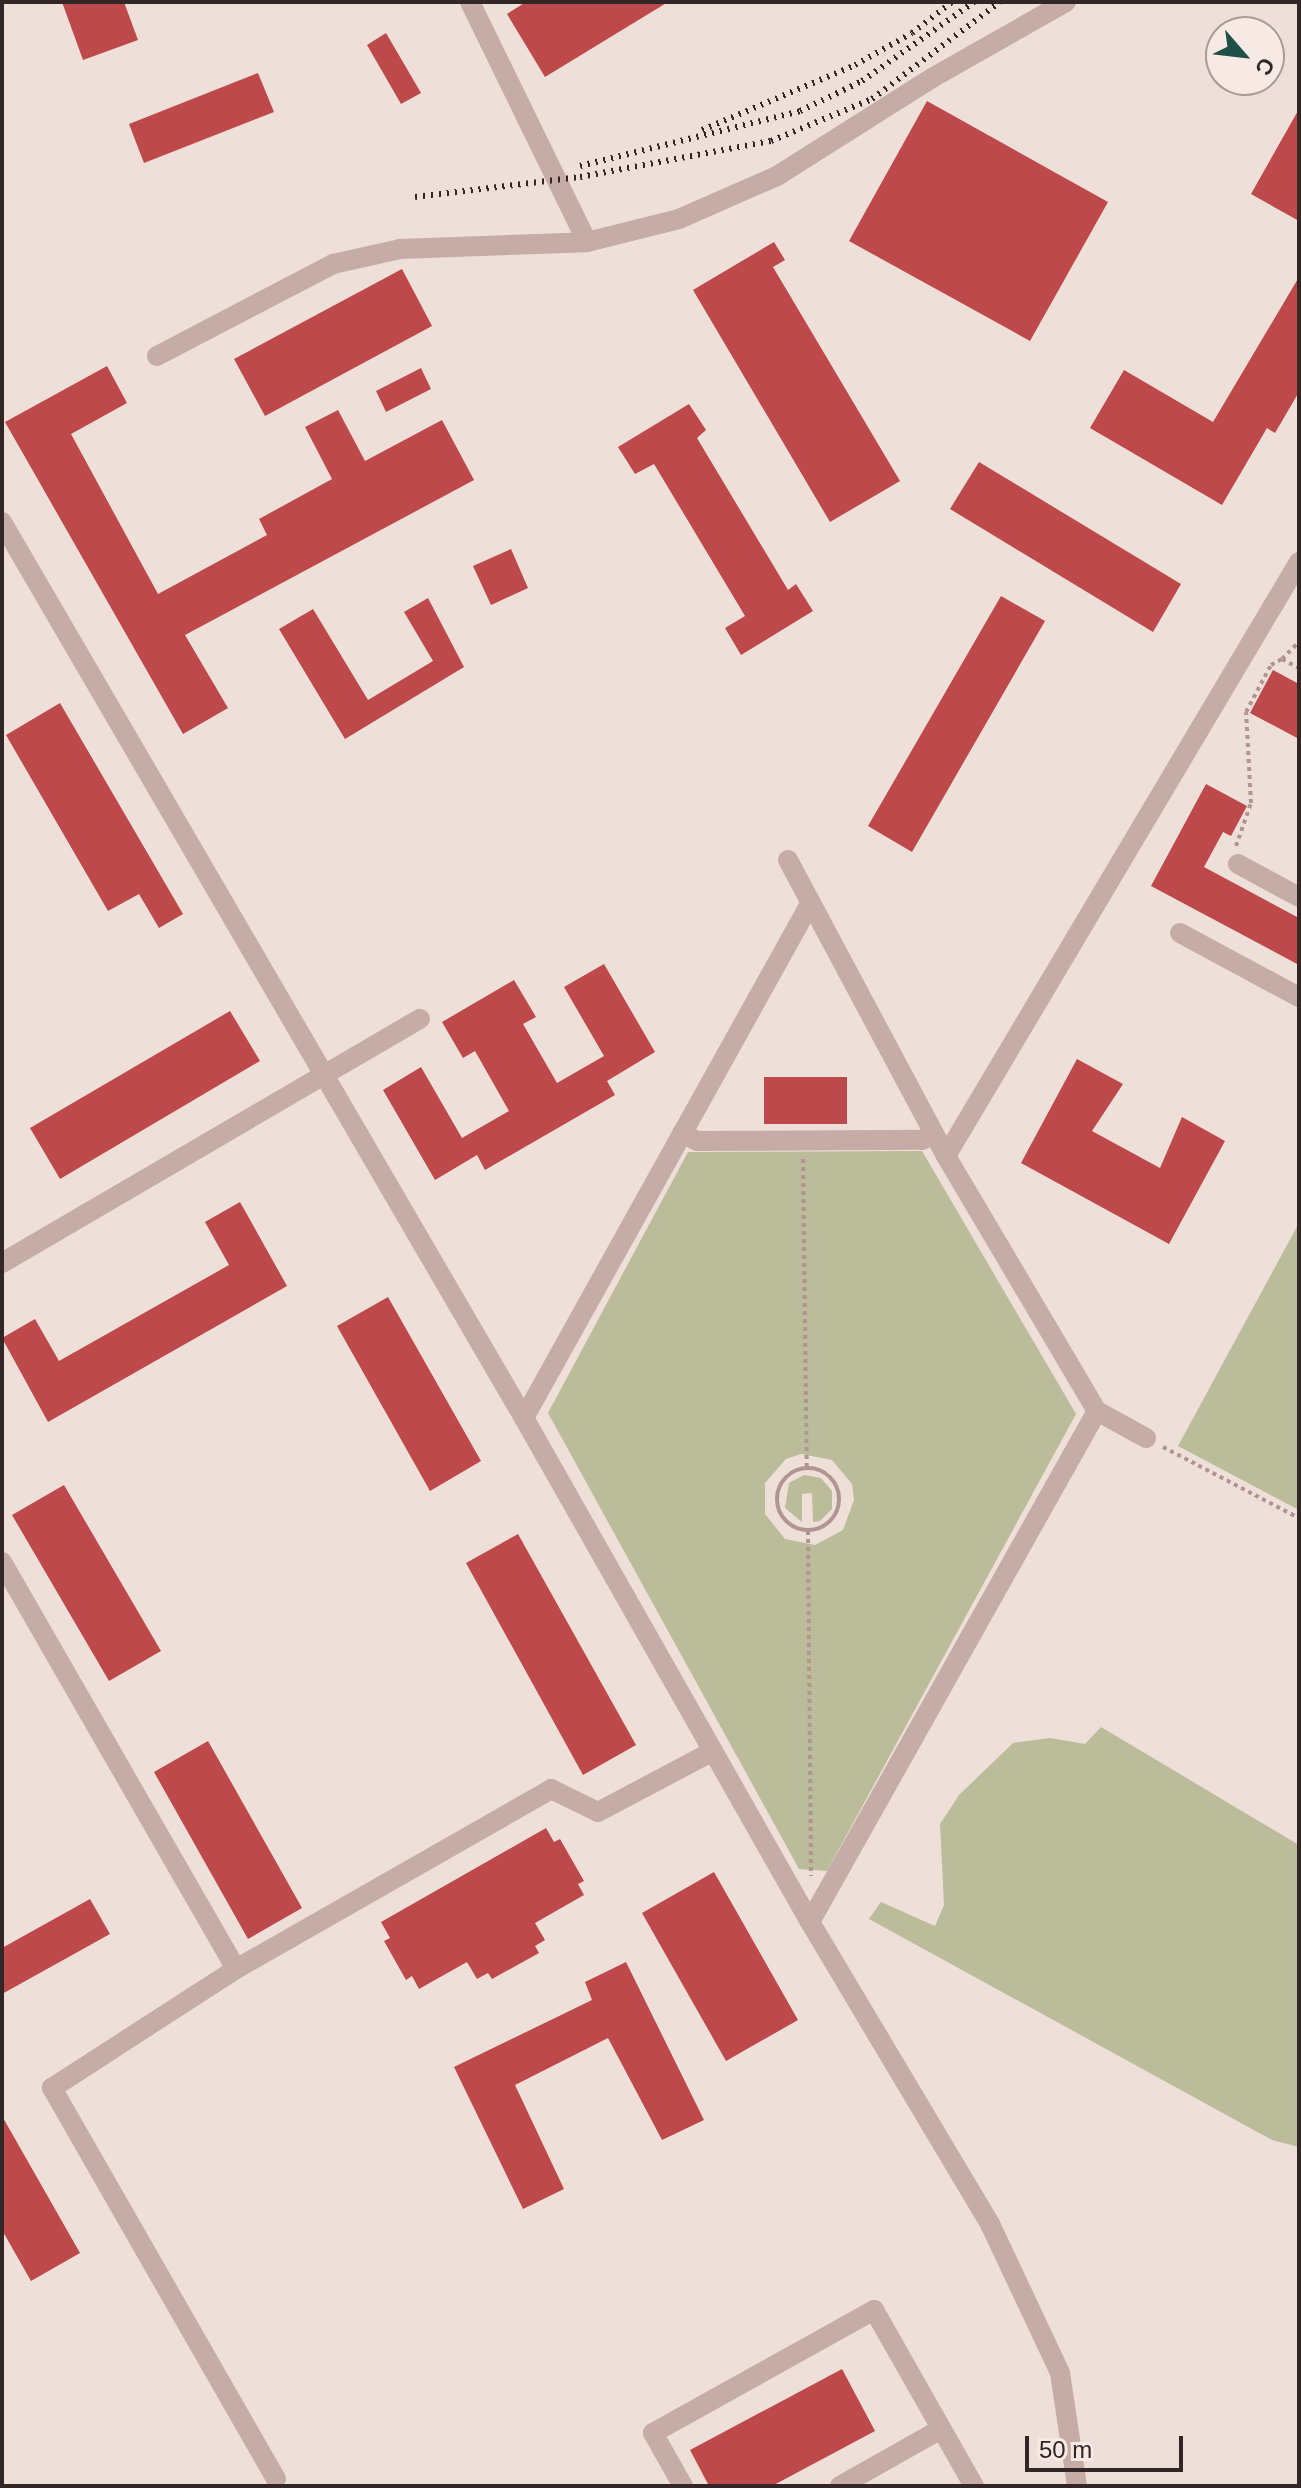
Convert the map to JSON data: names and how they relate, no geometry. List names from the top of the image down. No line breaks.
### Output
{"scale_bar":"50 m","north":"bottom right"}
